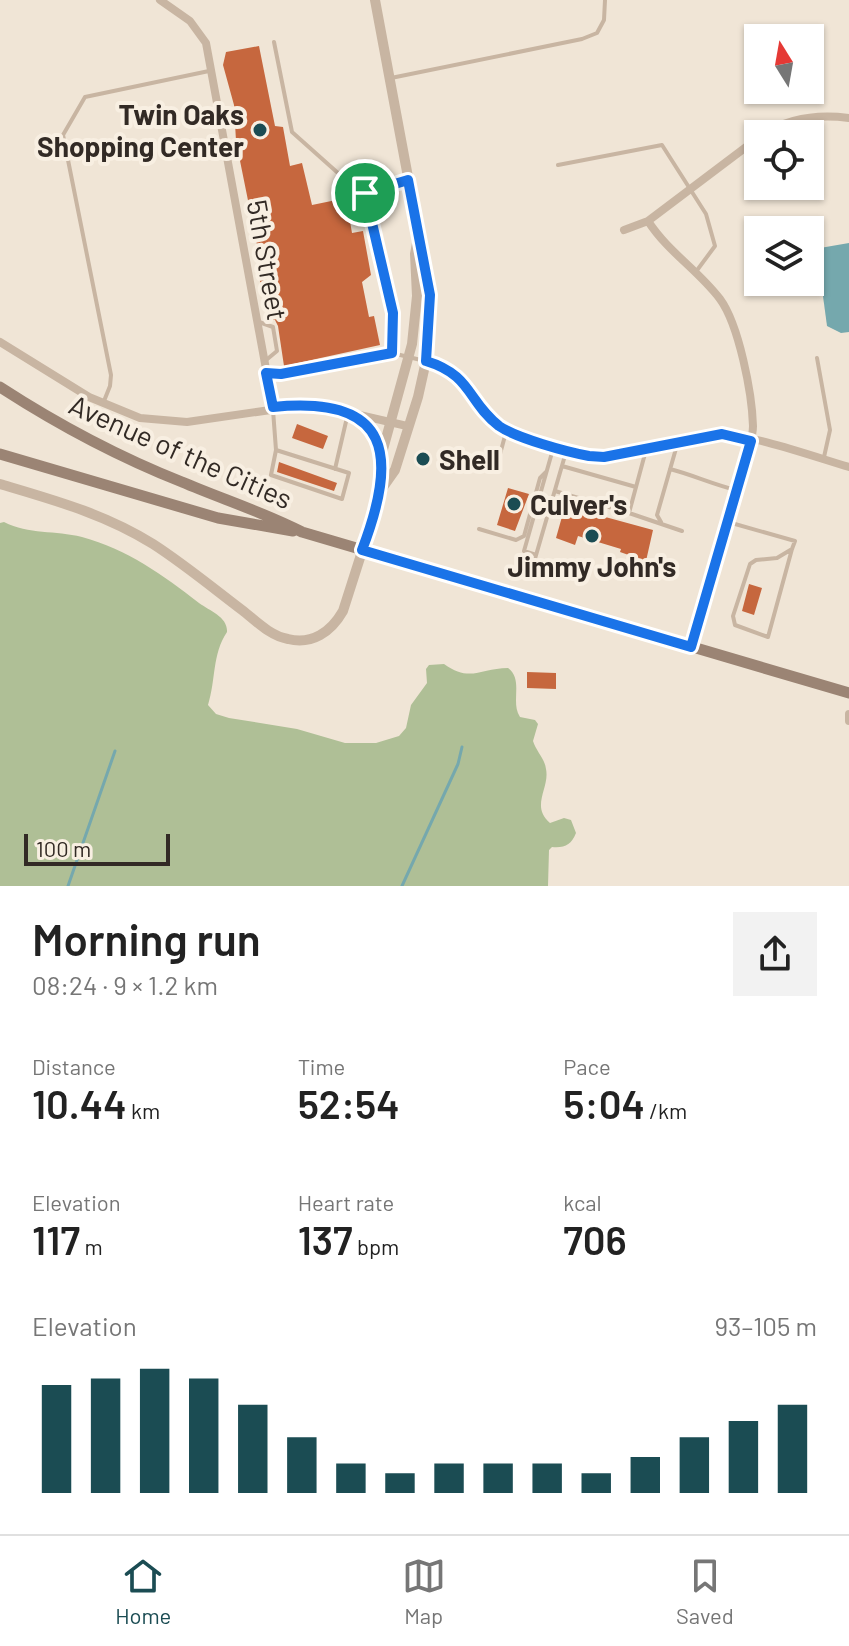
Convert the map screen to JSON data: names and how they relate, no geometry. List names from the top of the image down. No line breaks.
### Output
{"streets":{"main road":["Avenue of the Cities"],"street":["5th Street"]},"places":["Twin Oaks Shopping Center","Shell","Culver's","Jimmy John's"],"scale_bar":"100 m","north":"top","page":{"scale":"100 m","heading":["Morning run","08:24 · 9 × 1.2 km"],"stats":[["Distance","10.44 km"],["Time","52:54"],["Pace","5:04 /km"],["Elevation","117 m"],["Heart rate","137 bpm"],["kcal","706"]],"chart":["Elevation","93–105 m"],"tabs":["Home","Map","Saved"]}}
